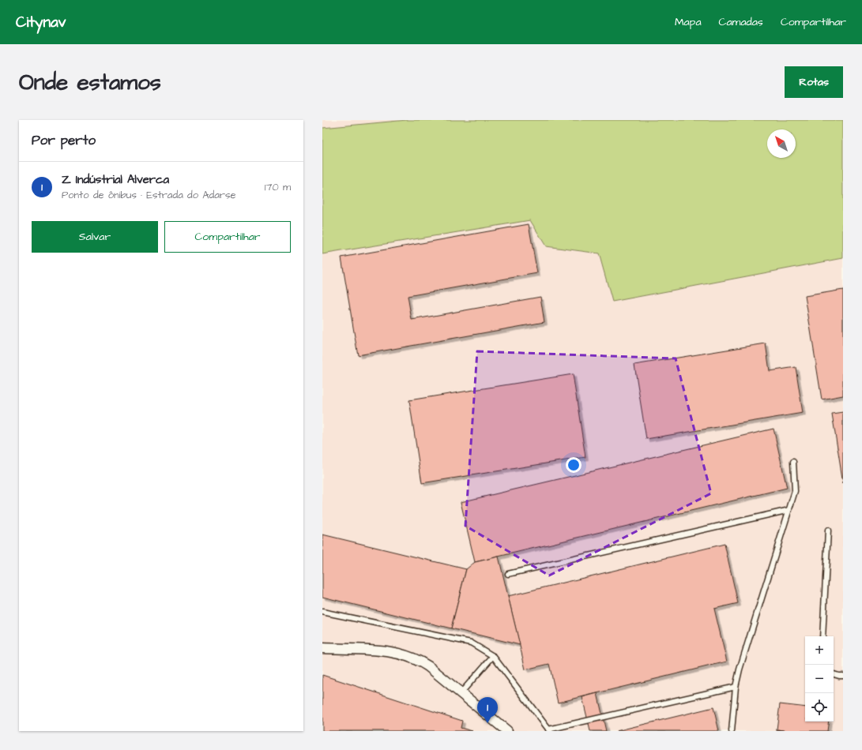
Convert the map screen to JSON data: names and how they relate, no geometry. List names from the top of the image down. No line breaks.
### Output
{"north":"top left","page":{"header":"Citynav","nav":["Mapa","Camadas","Compartilhar"],"buttons":["Rotas",["Salvar","Compartilhar"]],"title":"Onde estamos","heading":"Por perto","list":[{"mark":"1","name":"Z Indústrial Alverca","note":"Ponto de ônibus · Estrada do Adarse","value":"170 m"}],"map_buttons":["+","−"],"pins":"1"}}
